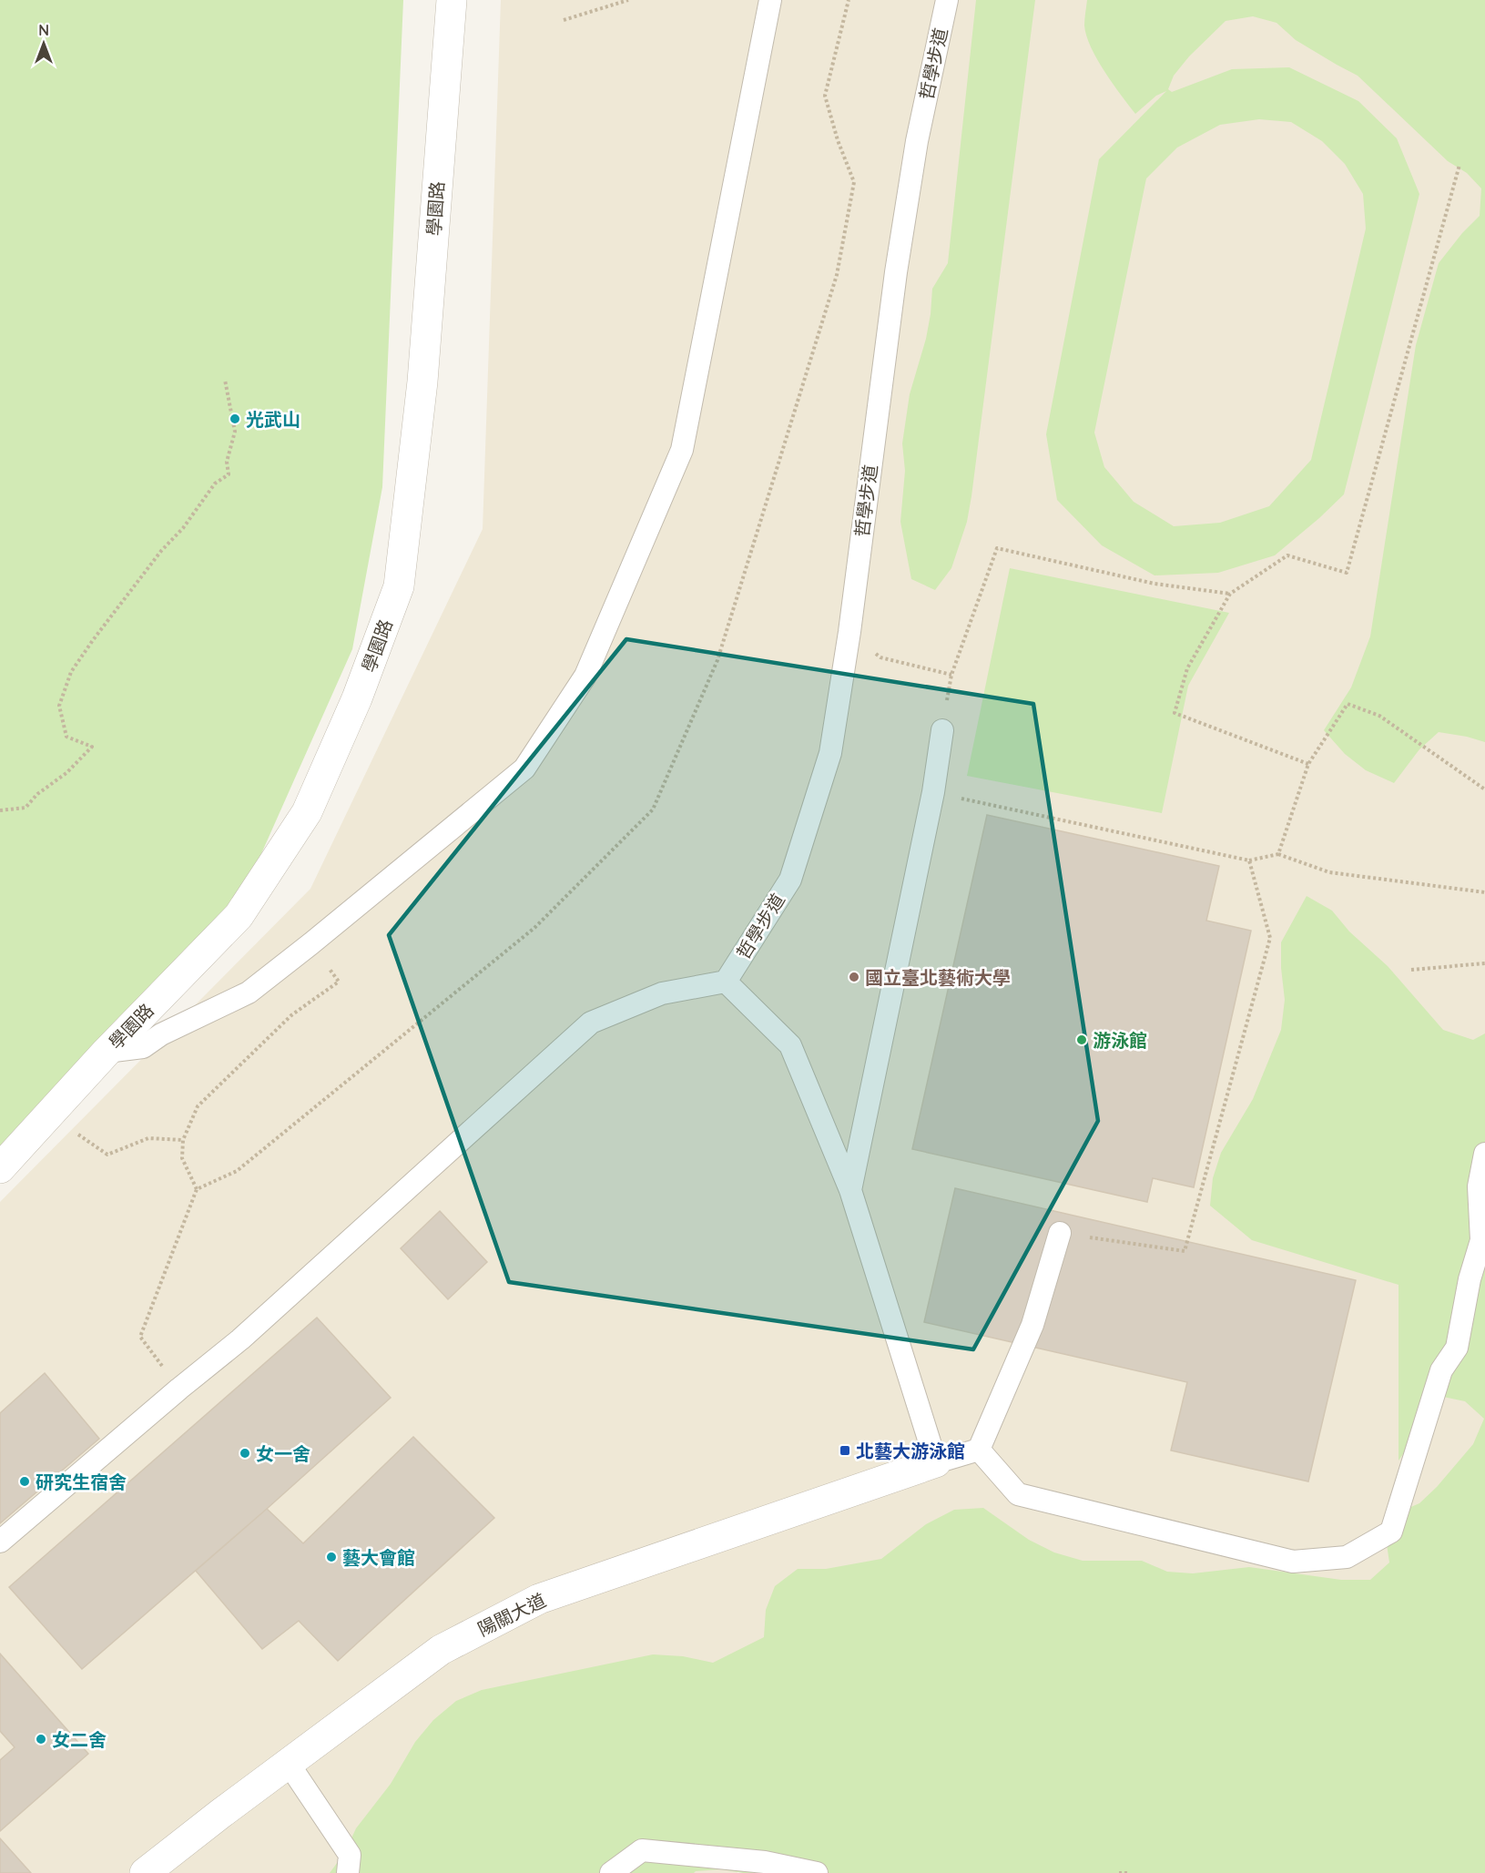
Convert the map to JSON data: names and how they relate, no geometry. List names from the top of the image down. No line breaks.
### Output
{"streets":{"street":["學園路","陽關大道"],"lane":["哲學步道"]},"places":{"other":["光武山","國立臺北藝術大學","游泳館","女一舍","研究生宿舍","藝大會館","女二舍"],"transit":["北藝大游泳館"]},"north":"top"}
